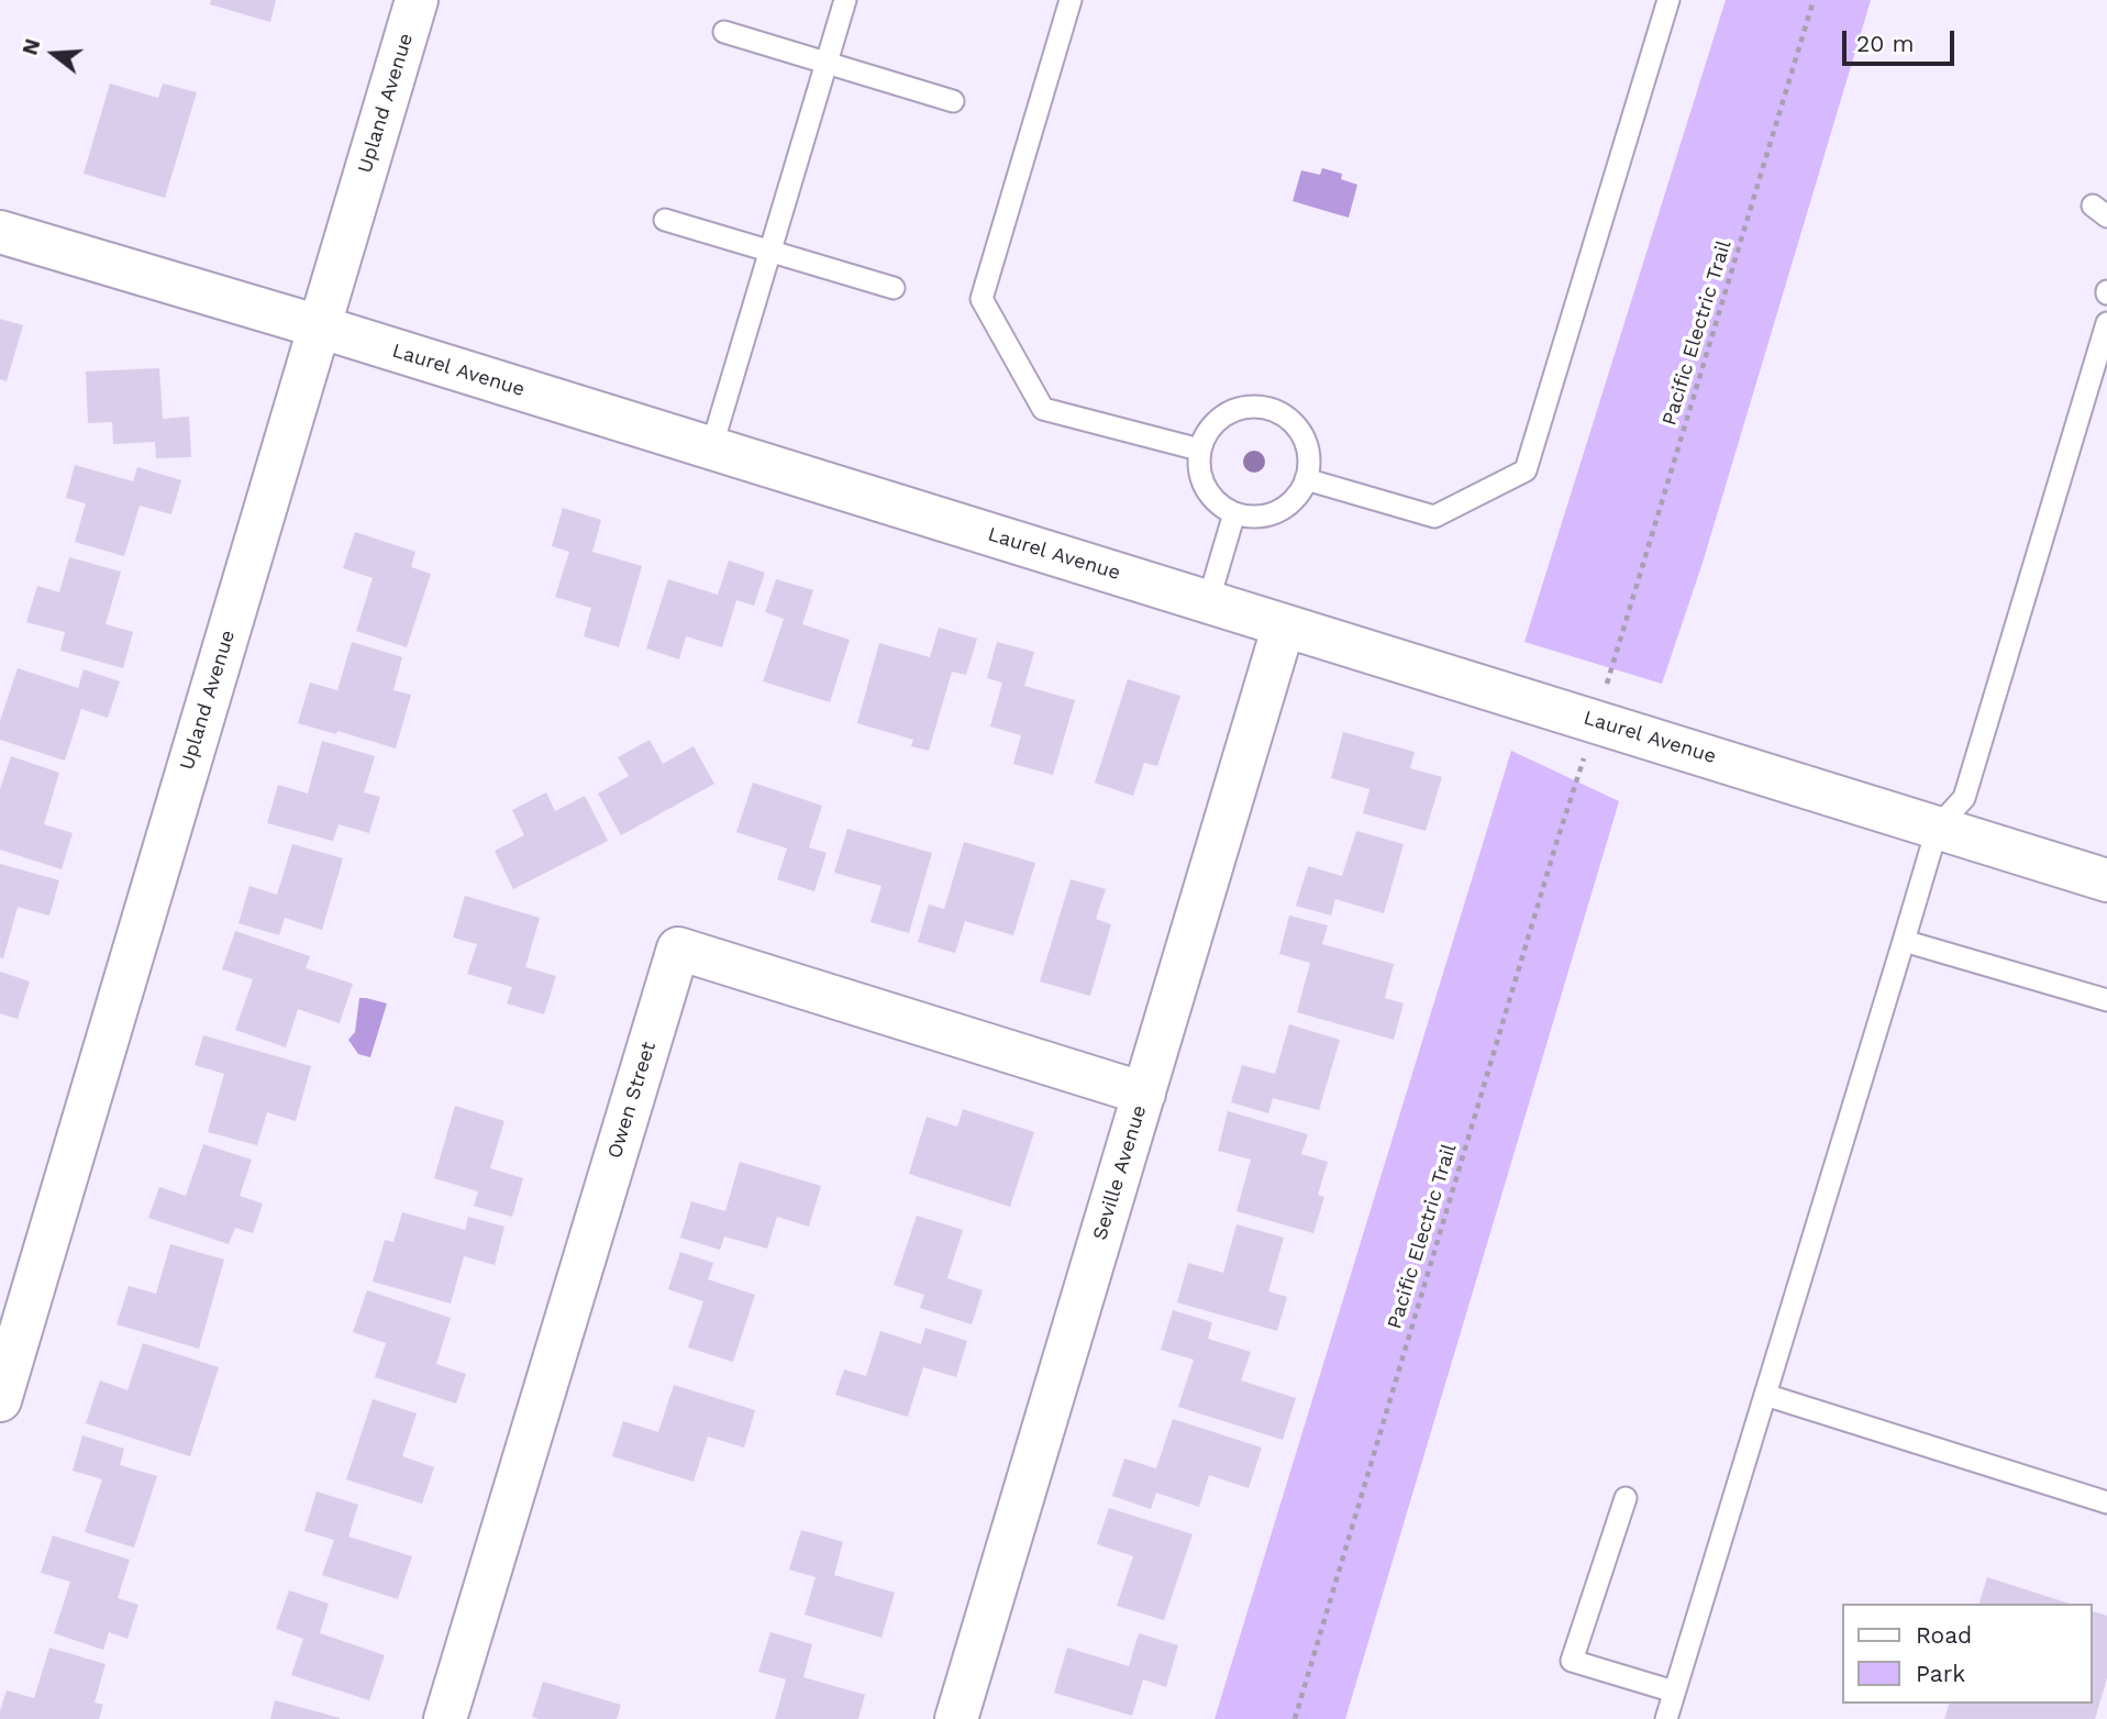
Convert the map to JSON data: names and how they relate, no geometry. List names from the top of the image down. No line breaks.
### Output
{"streets":{"street":["Upland Avenue","Laurel Avenue","Owen Street","Seville Avenue"],"path":["Pacific Electric Trail"]},"crossings":[["Upland Avenue","Laurel Avenue"],["Laurel Avenue","Seville Avenue"],["Owen Street","Seville Avenue"]],"legend":["Road","Park"],"scale_bar":"20 m","north":"left"}
